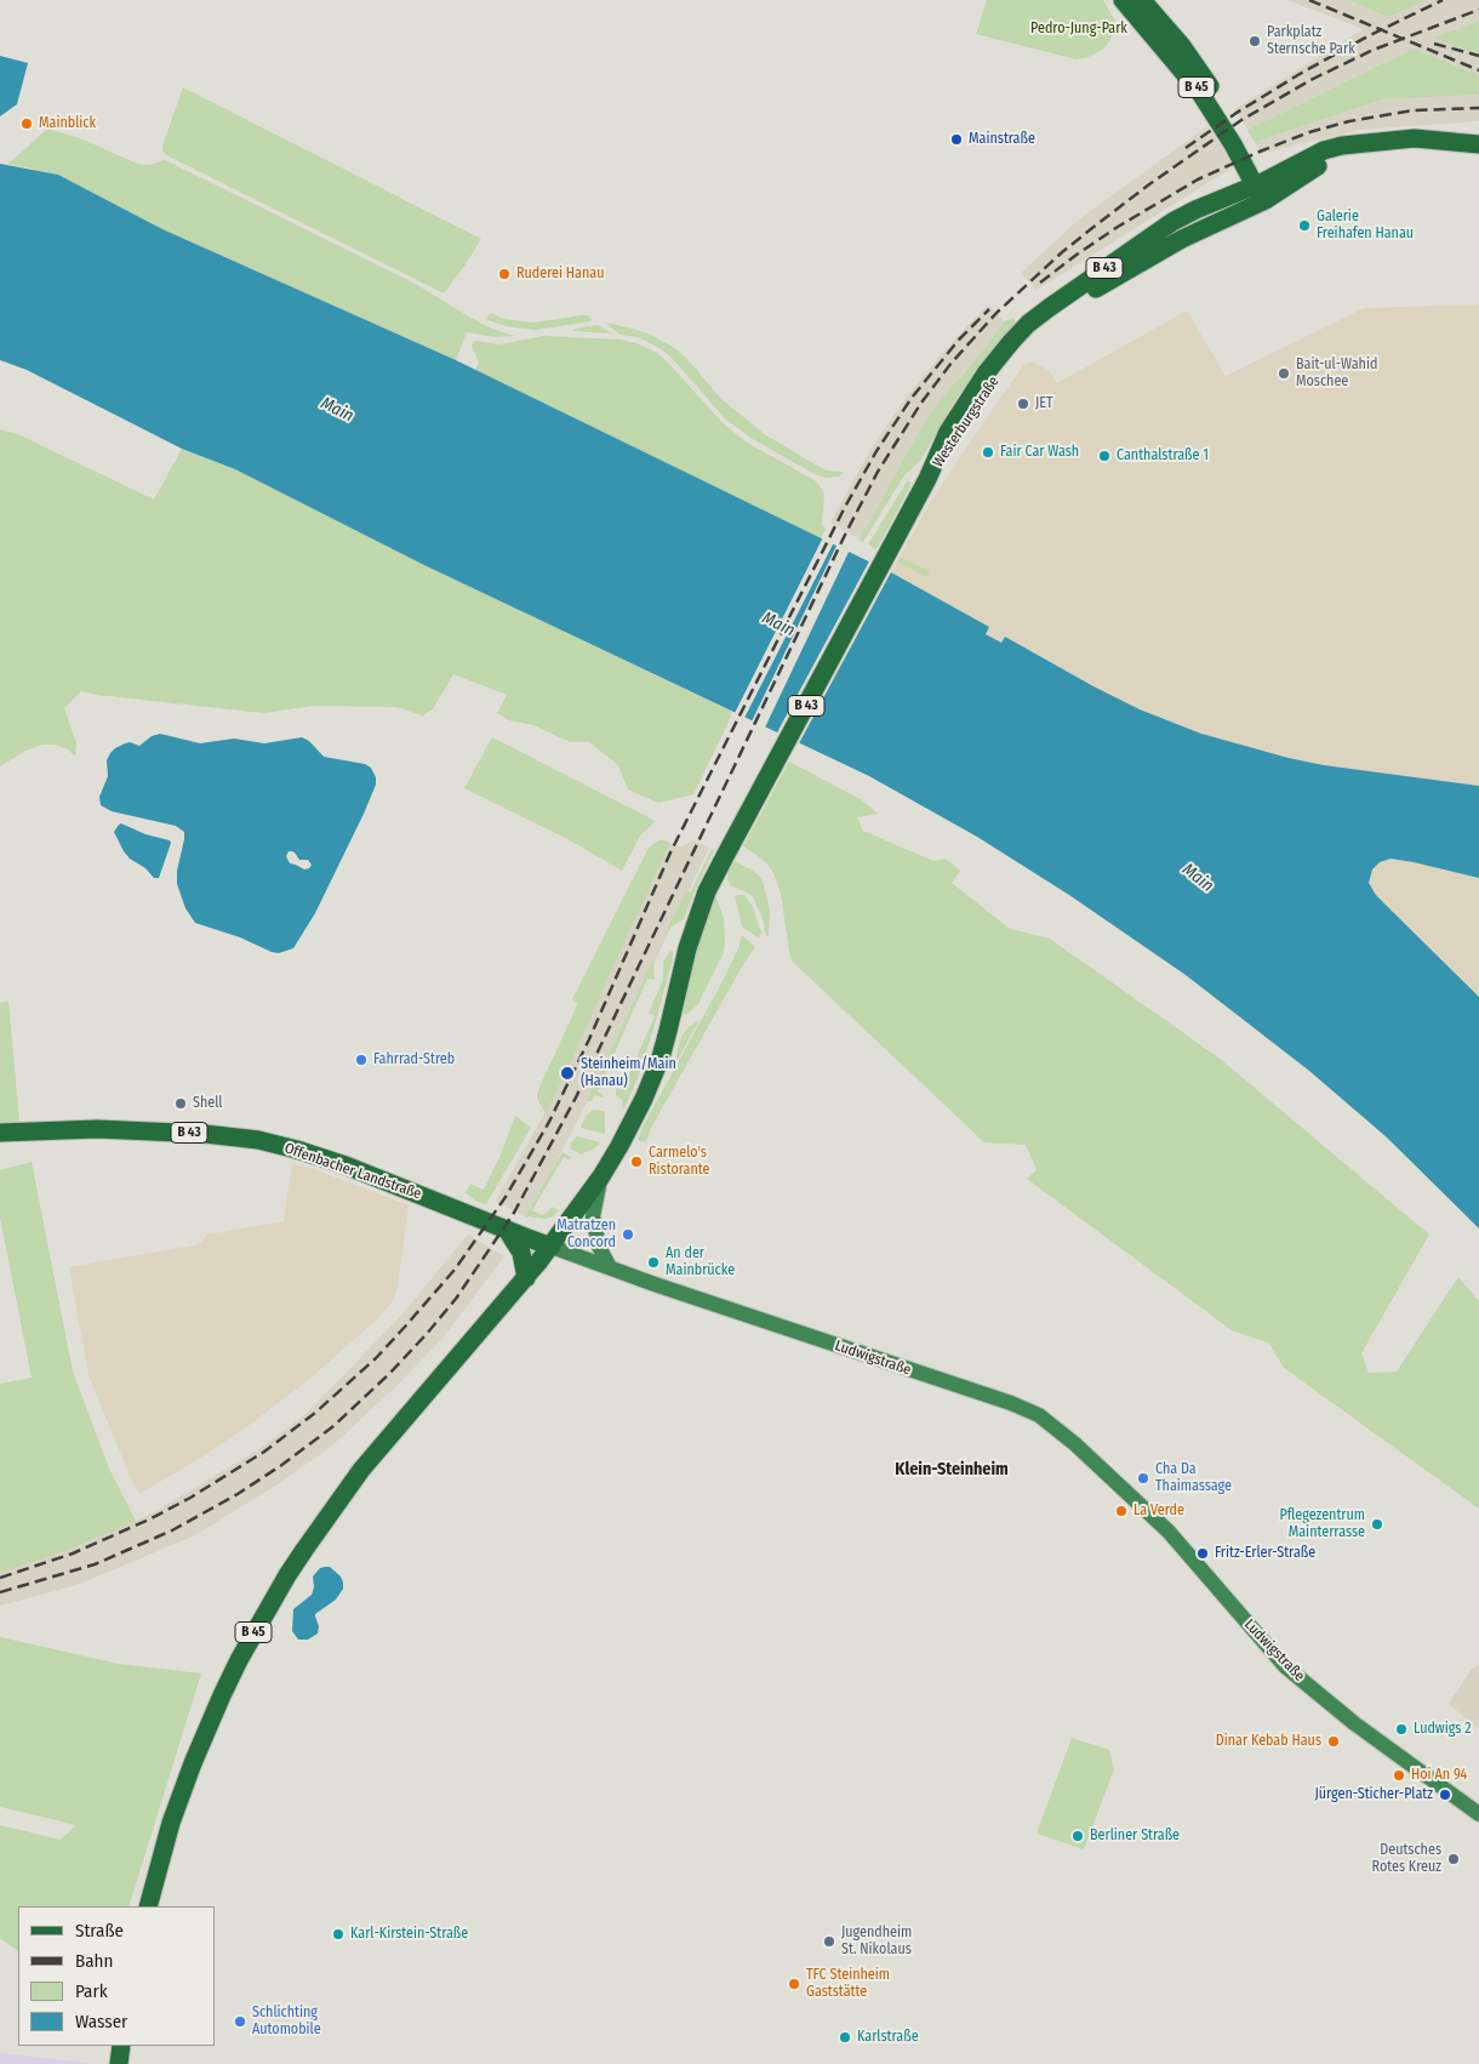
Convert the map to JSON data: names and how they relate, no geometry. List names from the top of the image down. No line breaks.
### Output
{"streets":{"main road":["B 45","B 43","Westerburgstraße","Offenbacher Landstraße","Ludwigstraße"]},"crossings":[["B 45","B 43"],["B 45","Westerburgstraße"],["B 45","Offenbacher Landstraße"],["B 45","Ludwigstraße"],["B 43","Westerburgstraße"],["B 43","Offenbacher Landstraße"],["B 43","Ludwigstraße"],["Offenbacher Landstraße","Ludwigstraße"]],"districts":["Klein-Steinheim"],"water":["Main"],"parks":["Pedro-Jung-Park"],"places":["Parkplatz Sternsche Park","Mainblick","Mainstraße","Galerie Freihafen Hanau","Ruderei Hanau","Bait-ul-Wahid Moschee","JET","Fair Car Wash","Canthalstraße 1","Fahrrad-Streb","Steinheim/Main (Hanau)","Shell","Carmelo's Ristorante","Matratzen Concord","An der Mainbrücke","Cha Da Thaimassage","La Verde","Pflegezentrum Mainterrasse","Fritz-Erler-Straße","Ludwigs 2","Dinar Kebab Haus","Hoi An 94","Jürgen-Sticher-Platz","Berliner Straße","Deutsches Rotes Kreuz","Karl-Kirstein-Straße","Jugendheim St. Nikolaus","TFC Steinheim Gaststätte","Schlichting Automobile","Karlstraße"],"legend":["Straße","Bahn","Park","Wasser"]}
